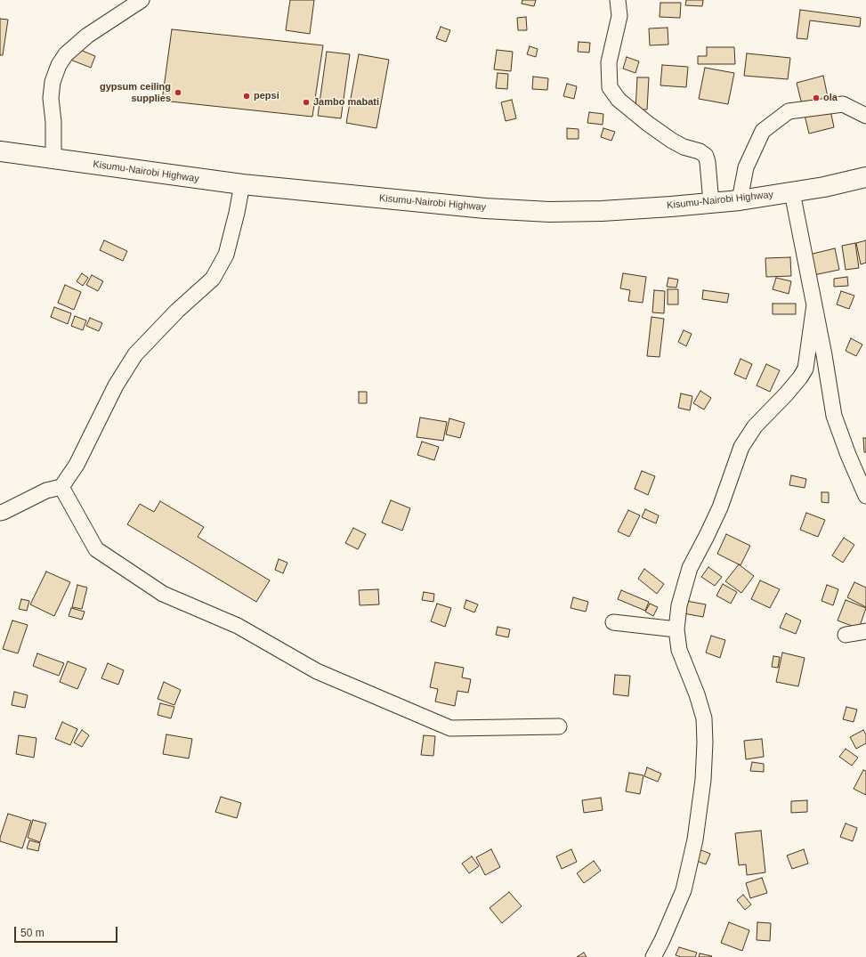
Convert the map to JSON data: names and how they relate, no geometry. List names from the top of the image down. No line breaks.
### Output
{"streets":{"highway":["Kisumu-Nairobi Highway"]},"places":["gypsum ceiling supplies","pepsi","ola","Jambo mabati"],"scale_bar":"50 m"}
